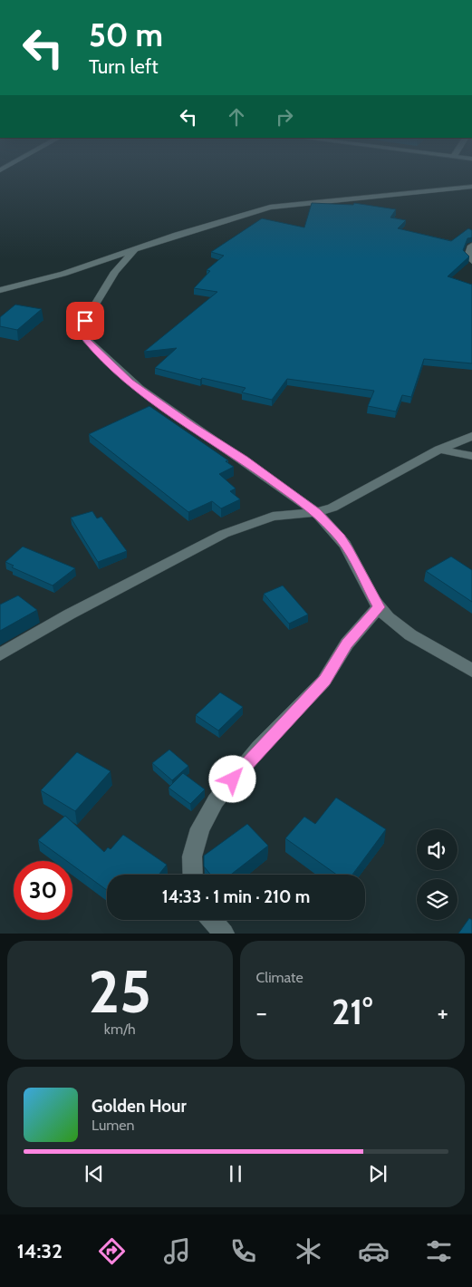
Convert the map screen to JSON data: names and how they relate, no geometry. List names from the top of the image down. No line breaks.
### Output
{"page":{"turn":["50 m","Turn left"],"limit":"30","trip":"14:33 · 1 min · 210 m","tile":[["25","km/h"],"Climate"],"heat":["−","21°","+"],"song":["Golden Hour","Lumen"],"tabs":"14:32"}}
